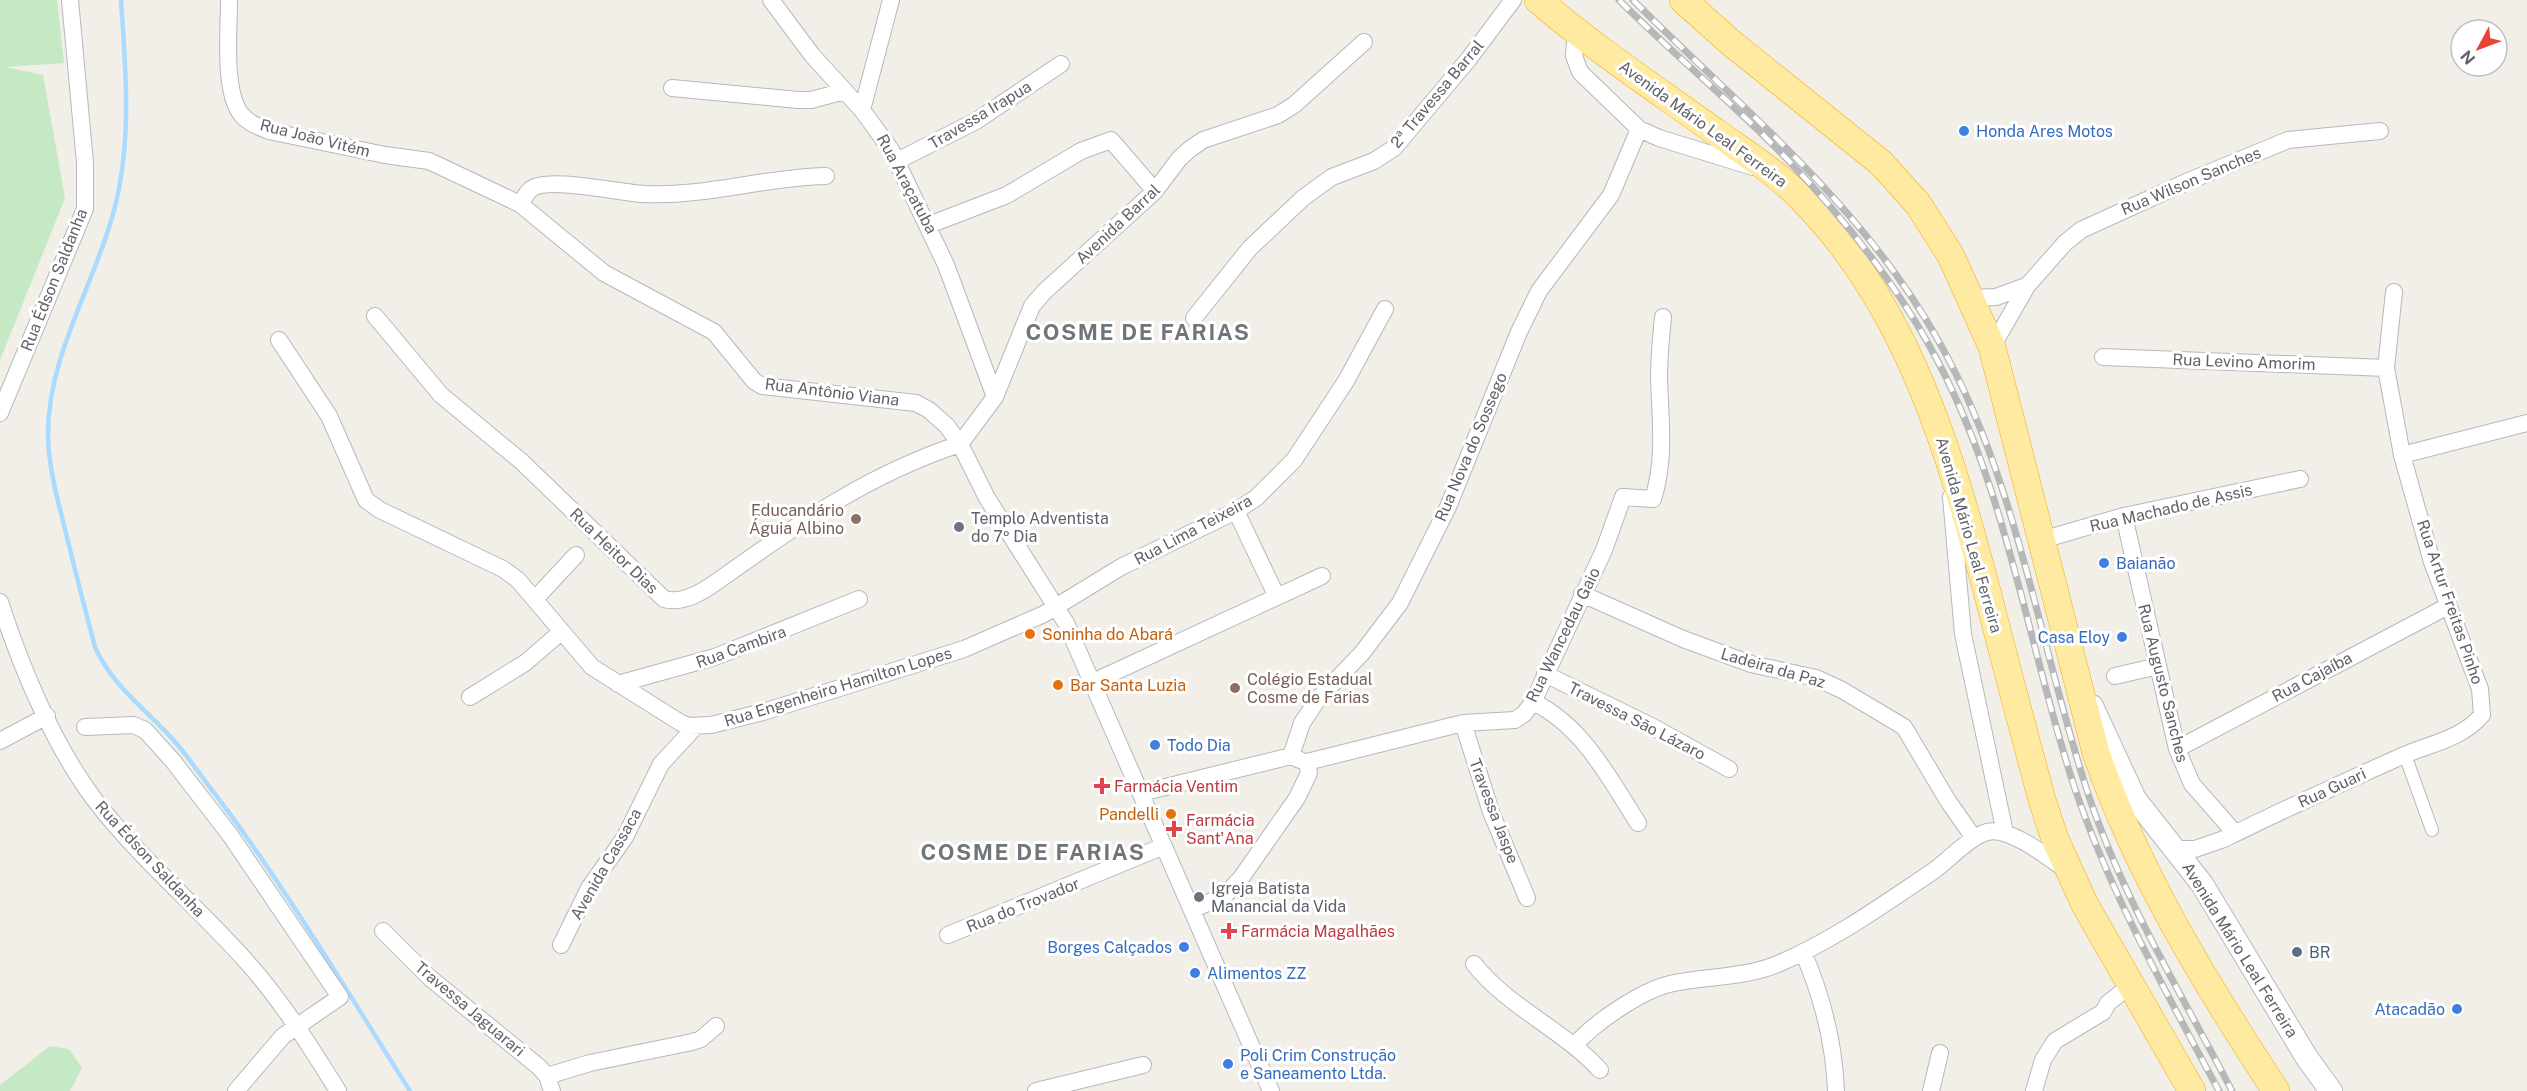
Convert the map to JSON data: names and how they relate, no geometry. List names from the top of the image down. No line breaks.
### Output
{"streets":{"highway":["Avenida Mário Leal Ferreira"],"street":["2ª Travessa Barral","Travessa Irapua","Rua João Vitém","Rua Wilson Sanches","Rua Araçatuba","Avenida Barral","Rua Édson Saldanha","Rua Levino Amorim","Rua Antônio Viana","Rua Nova do Sossego","Rua Machado de Assis","Rua Lima Teixeira","Rua Heitor Dias","Rua Artur Freitas Pinho","Rua Wancedau Gaio","Rua Cambira","Ladeira da Paz","Rua Cajaíba","Rua Augusto Sanches","Rua Engenheiro Hamilton Lopes","Travessa São Lázaro","Rua Guari","Travessa Jaspe","Avenida Cassaca","Rua do Trovador","Travessa Jaguarari"]},"crossings":[["Travessa Irapua","Rua Araçatuba"],["Avenida Mário Leal Ferreira","Rua Wilson Sanches"],["Avenida Mário Leal Ferreira","Rua Machado de Assis"],["Avenida Mário Leal Ferreira","Rua Guari"],["Rua João Vitém","Rua Antônio Viana"],["Rua Araçatuba","Avenida Barral"],["Avenida Barral","Rua Antônio Viana"],["Avenida Barral","Rua Heitor Dias"],["Rua Antônio Viana","Rua Lima Teixeira"],["Rua Antônio Viana","Rua Heitor Dias"],["Rua Antônio Viana","Rua Wancedau Gaio"],["Rua Antônio Viana","Rua Engenheiro Hamilton Lopes"],["Rua Antônio Viana","Rua do Trovador"],["Rua Nova do Sossego","Rua Wancedau Gaio"],["Rua Machado de Assis","Rua Augusto Sanches"],["Rua Lima Teixeira","Rua Engenheiro Hamilton Lopes"],["Rua Artur Freitas Pinho","Rua Cajaíba"],["Rua Artur Freitas Pinho","Rua Guari"],["Rua Wancedau Gaio","Ladeira da Paz"],["Rua Wancedau Gaio","Travessa São Lázaro"],["Rua Wancedau Gaio","Travessa Jaspe"],["Rua Cajaíba","Rua Augusto Sanches"],["Rua Augusto Sanches","Rua Guari"],["Rua Engenheiro Hamilton Lopes","Avenida Cassaca"]],"districts":["COSME DE FARIAS","COSME DE FARIAS"],"places":{"other":["Honda Ares Motos","Educandário Águia Albino","Templo Adventista do 7º Dia","Baianão","Soninha do Abará","Casa Eloy","Bar Santa Luzia","Colégio Estadual Cosme de Farias","Todo Dia","Pandelli","Igreja Batista Manancial da Vida","Borges Calçados","BR","Alimentos ZZ","Atacadão","Poli Crim Construção e Saneamento Ltda."],"health":["Farmácia Ventim","Farmácia Sant'Ana","Farmácia Magalhães"]},"north":"bottom left"}
